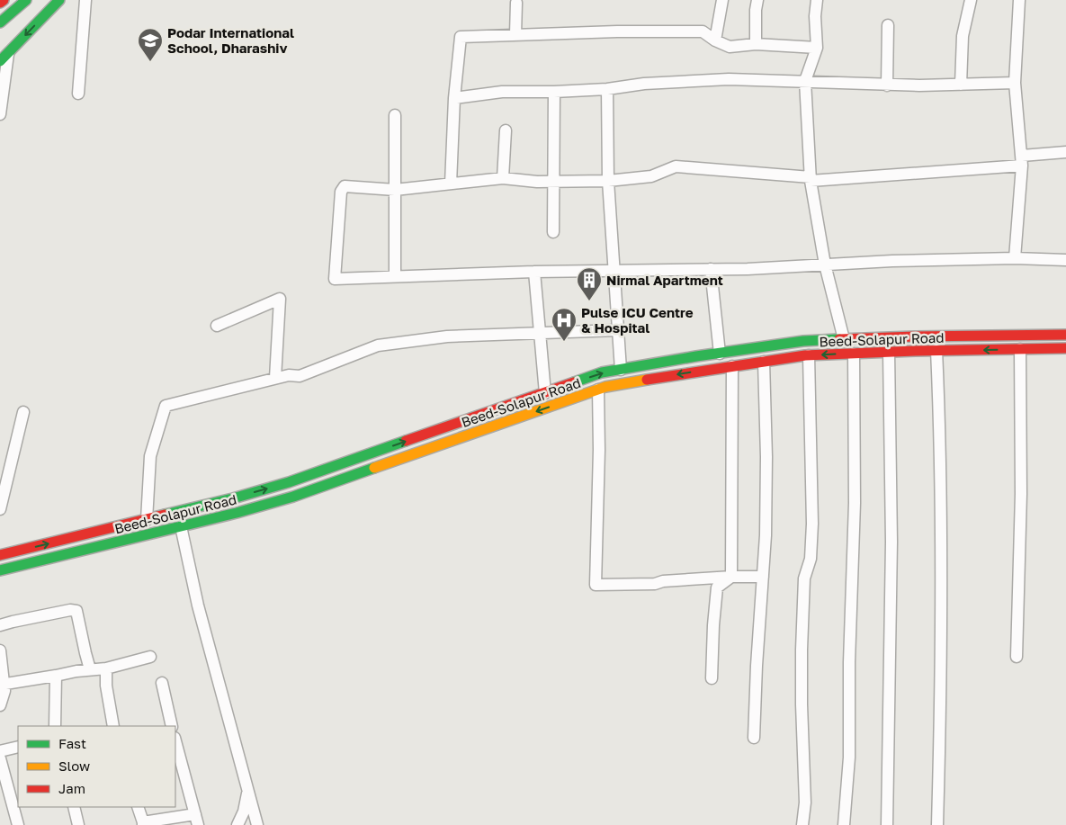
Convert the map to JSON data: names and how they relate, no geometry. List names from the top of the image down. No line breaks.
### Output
{"streets":{"main road":["Beed-Solapur Road"]},"places":{"school or university":["Podar International School, Dharashiv"],"building":["Nirmal Apartment"],"hospital":["Pulse ICU Centre & Hospital"]},"legend":["Fast","Slow","Jam"]}
